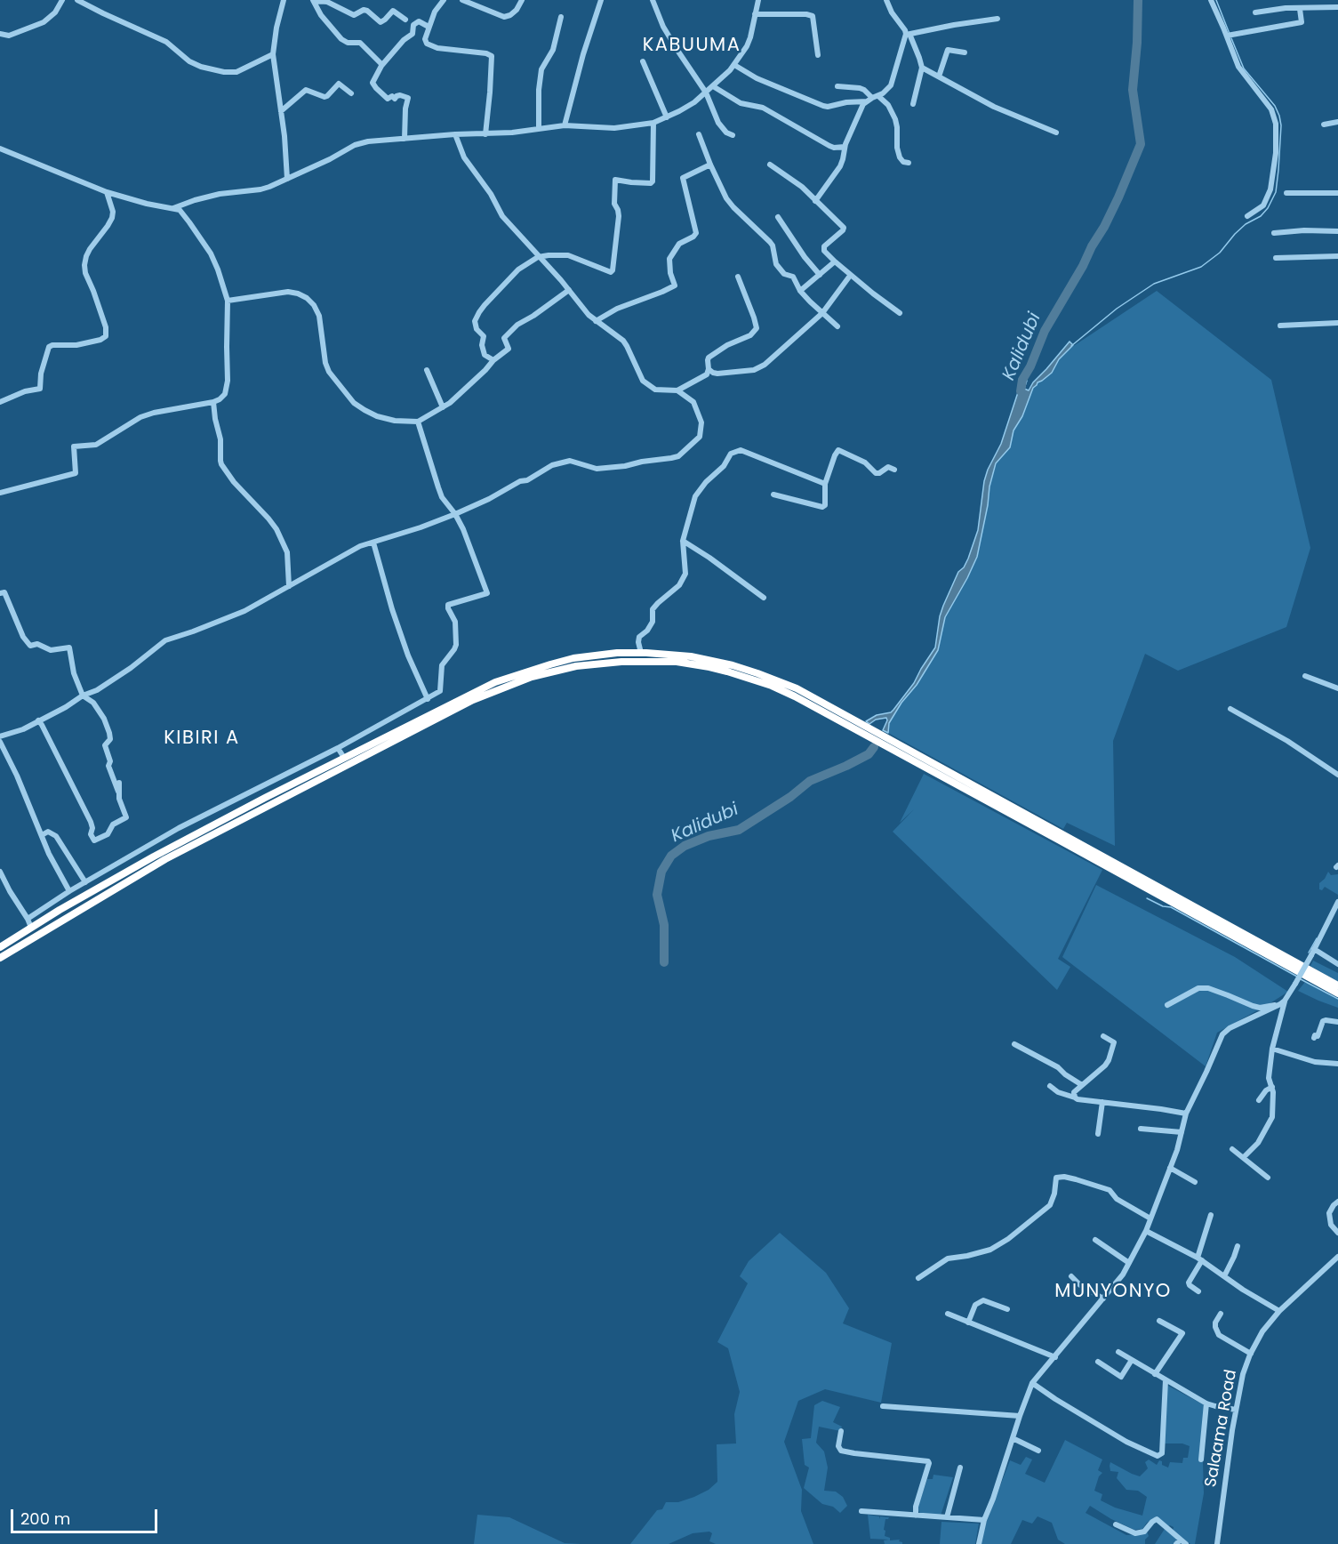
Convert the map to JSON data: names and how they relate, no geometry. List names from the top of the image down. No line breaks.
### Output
{"streets":{"street":["Salaama Road"]},"districts":["KABUUMA","KIBIRI A","MUNYONYO"],"water":["Kalidubi"],"scale_bar":"200 m"}
